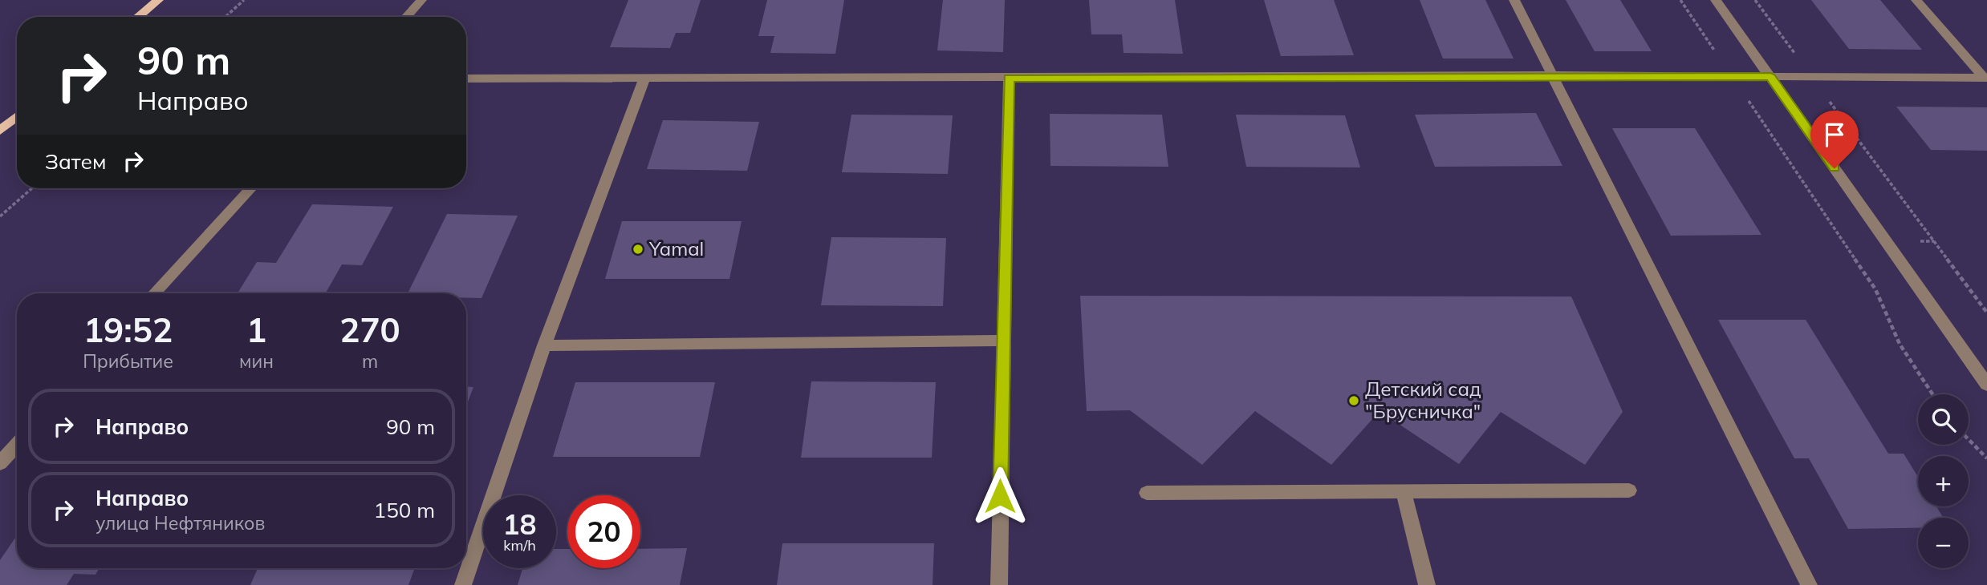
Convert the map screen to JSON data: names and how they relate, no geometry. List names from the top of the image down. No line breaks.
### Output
{"places":["Yamal","Детский сад \"Брусничка\""],"page":{"turn":["90 m","Направо"],"then":"Затем","eta":["19:52","Прибытие","1","мин","270","m"],"list":[{"name":"Направо","value":"90 m"},{"name":"Направо","note":"улица Нефтяников","value":"150 m"}],"map_buttons":["+","−"],"speed":"18 km/h","limit":"20"}}
